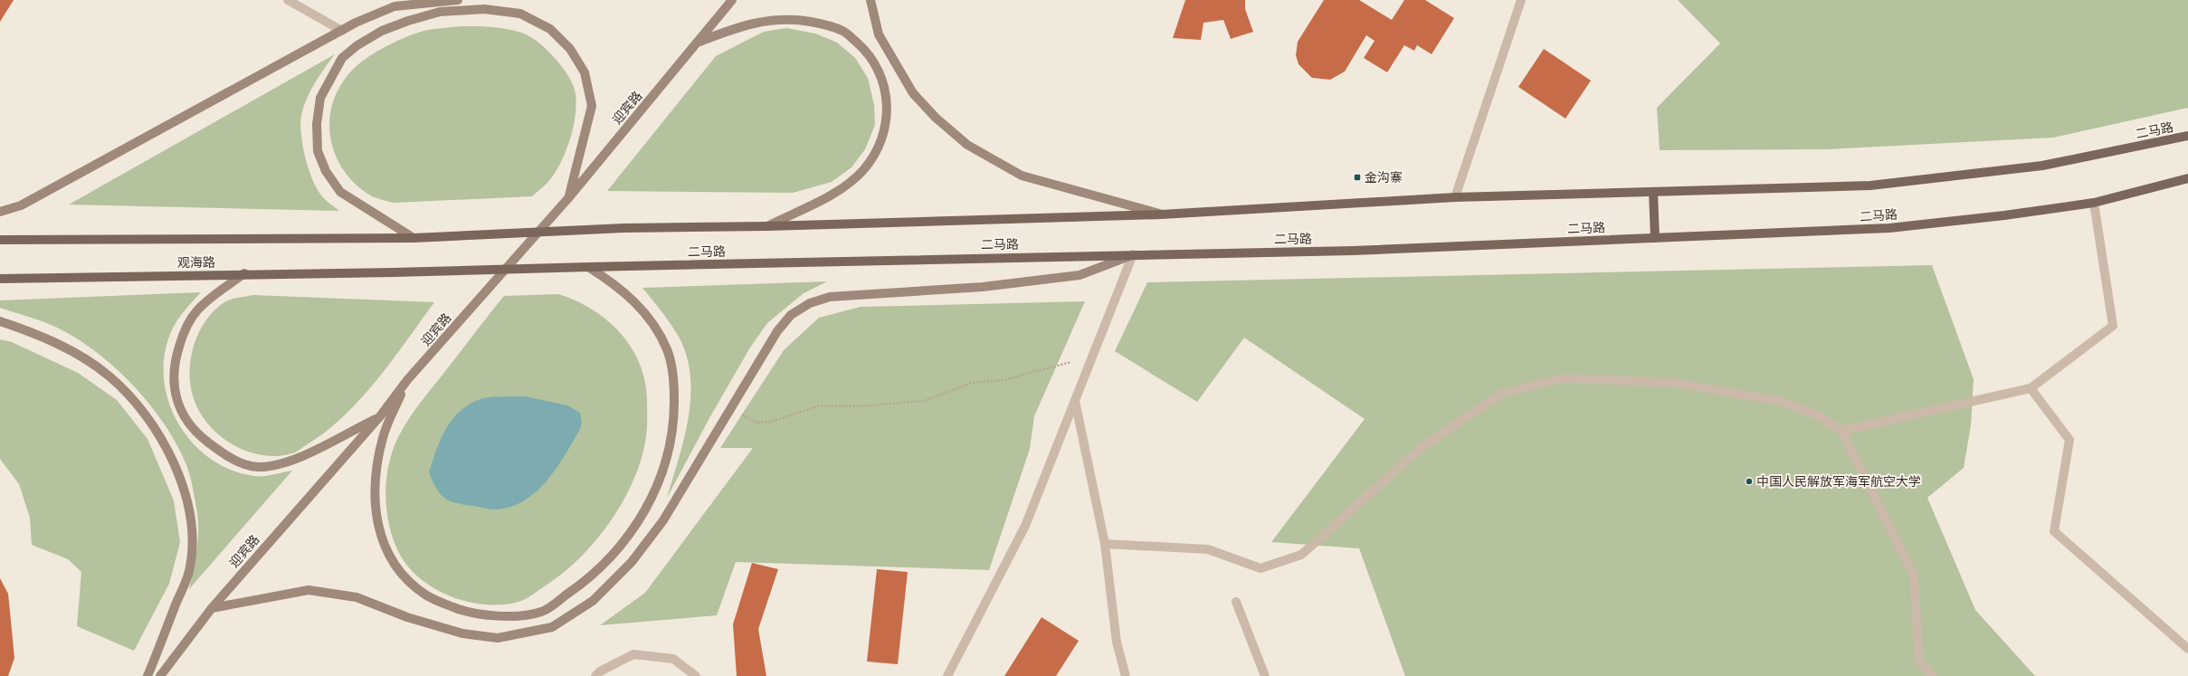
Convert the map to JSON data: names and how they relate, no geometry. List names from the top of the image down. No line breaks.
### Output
{"streets":{"main road":["迎宾路","二马路","观海路"]},"crossings":[["二马路","观海路"]],"places":{"transit":["金沟寨"],"other":["中国人民解放军海军航空大学"]}}
